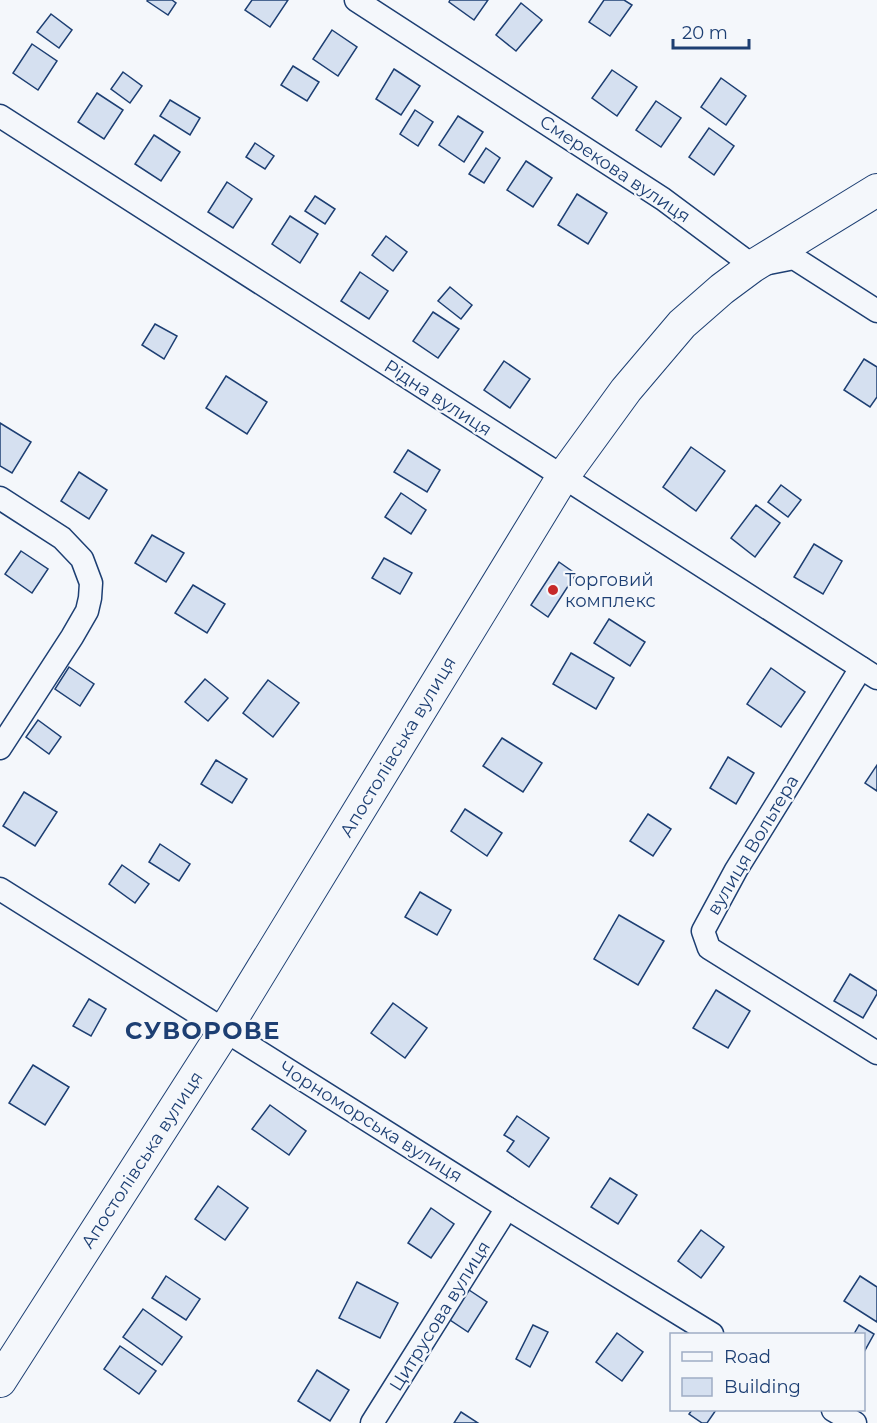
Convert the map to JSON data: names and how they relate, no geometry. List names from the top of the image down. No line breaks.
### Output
{"streets":{"street":["Смерекова вулиця","Рідна вулиця","Апостолівська вулиця","вулиця Вольтера","Чорноморська вулиця","Цитрусова вулиця"]},"crossings":[["Смерекова вулиця","Апостолівська вулиця"],["Рідна вулиця","Апостолівська вулиця"],["Рідна вулиця","вулиця Вольтера"],["Апостолівська вулиця","Чорноморська вулиця"],["Чорноморська вулиця","Цитрусова вулиця"]],"districts":["СУВОРОВЕ"],"places":["Торговий комплекс"],"legend":["Road","Building"],"scale_bar":"20 m"}
